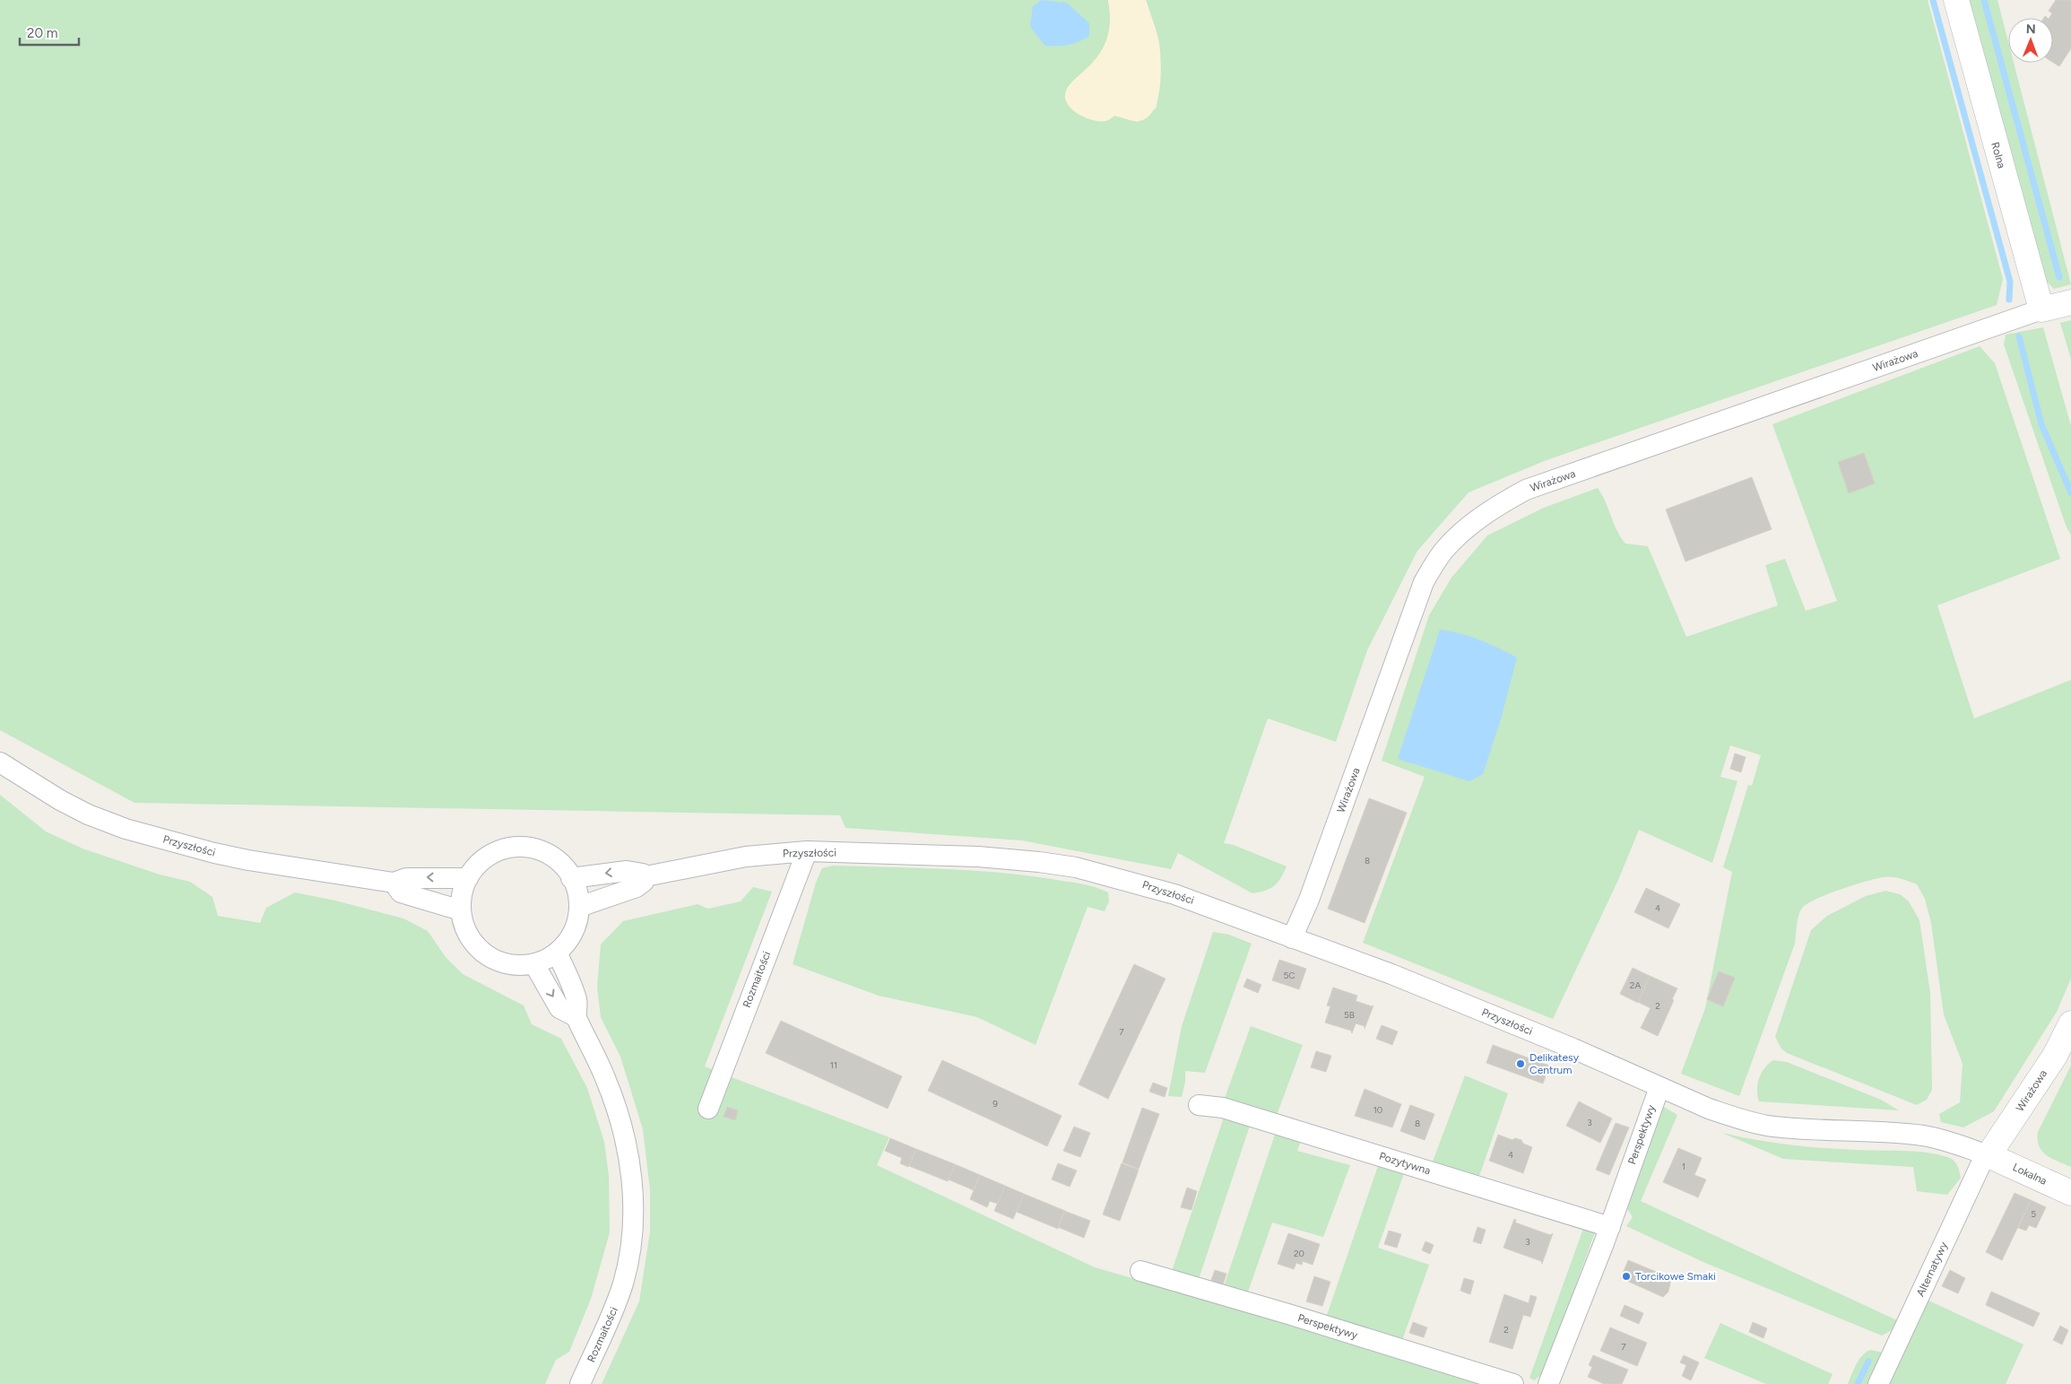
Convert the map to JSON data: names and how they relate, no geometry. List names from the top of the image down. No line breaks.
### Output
{"streets":{"street":["Rolna","Wirażowa","Przyszłości","Rozmaitości","Perspektywy","Pozytywna","Lokalna","Alternatywy"]},"crossings":[["Rolna","Wirażowa"],["Wirażowa","Przyszłości"],["Wirażowa","Lokalna"],["Wirażowa","Alternatywy"],["Przyszłości","Rozmaitości"],["Przyszłości","Perspektywy"],["Przyszłości","Lokalna"],["Przyszłości","Alternatywy"],["Perspektywy","Pozytywna"],["Lokalna","Alternatywy"]],"places":["Delikatesy Centrum","Torcikowe Smaki"],"house_numbers":["8","4","5C","2A","2","5B","7","11","9","10","3","8","4","1","5","3","20","2","7"],"scale_bar":"20 m","north":"top"}
